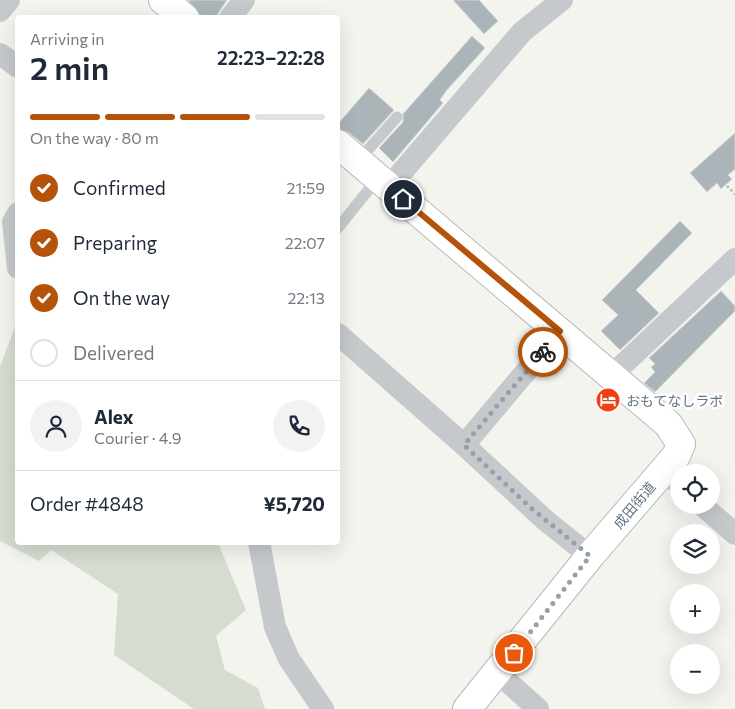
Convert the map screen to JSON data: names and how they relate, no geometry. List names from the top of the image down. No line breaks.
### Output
{"streets":{"street":["成田街道"]},"places":{"hotel":["おもてなしラボ"]},"page":{"heading":["2 min","Arriving in","22:23–22:28"],"panel":["Alex","Courier · 4.9","Order #4848","¥5,720"],"bar":"On the way · 80 m","list":[["Confirmed","21:59"],["Preparing","22:07"],["On the way","22:13"],"Delivered"],"map_buttons":["+","−"]}}
